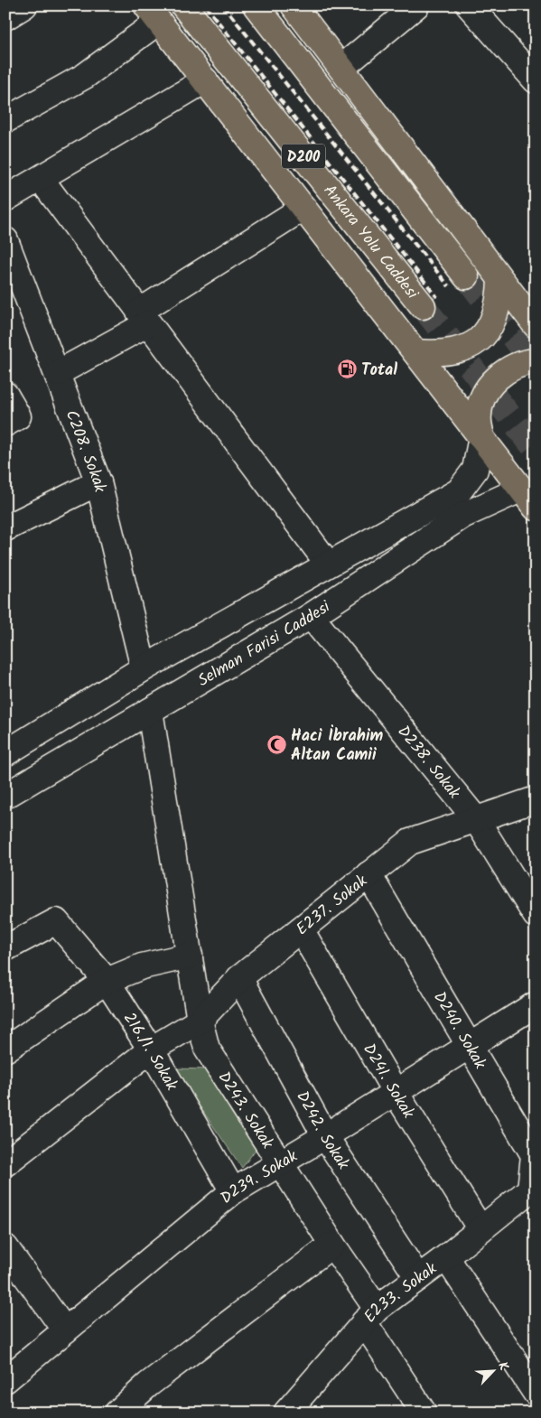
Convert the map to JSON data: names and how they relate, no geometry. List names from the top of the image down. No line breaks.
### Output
{"streets":{"highway":["D200","Ankara Yolu Caddesi"],"street":["C208. Sokak","Selman Farisi Caddesi","D238. Sokak","E237. Sokak","D240. Sokak","216./1. Sokak","D241. Sokak","D243. Sokak","D242. Sokak","D239. Sokak","E233. Sokak"]},"crossings":[["Selman Farisi Caddesi","D238. Sokak"],["Selman Farisi Caddesi","D243. Sokak"],["D238. Sokak","E237. Sokak"],["E237. Sokak","D240. Sokak"],["E237. Sokak","216./1. Sokak"],["E237. Sokak","D241. Sokak"],["E237. Sokak","D243. Sokak"],["E237. Sokak","D242. Sokak"],["D240. Sokak","D239. Sokak"],["D240. Sokak","E233. Sokak"],["216./1. Sokak","D239. Sokak"],["D241. Sokak","D239. Sokak"],["D241. Sokak","E233. Sokak"],["D243. Sokak","D239. Sokak"],["D243. Sokak","E233. Sokak"],["D242. Sokak","D239. Sokak"],["D242. Sokak","E233. Sokak"]],"places":{"fuel station":["Total"],"mosque":["Haci İbrahim Altan Camii"]},"north":"top right"}
